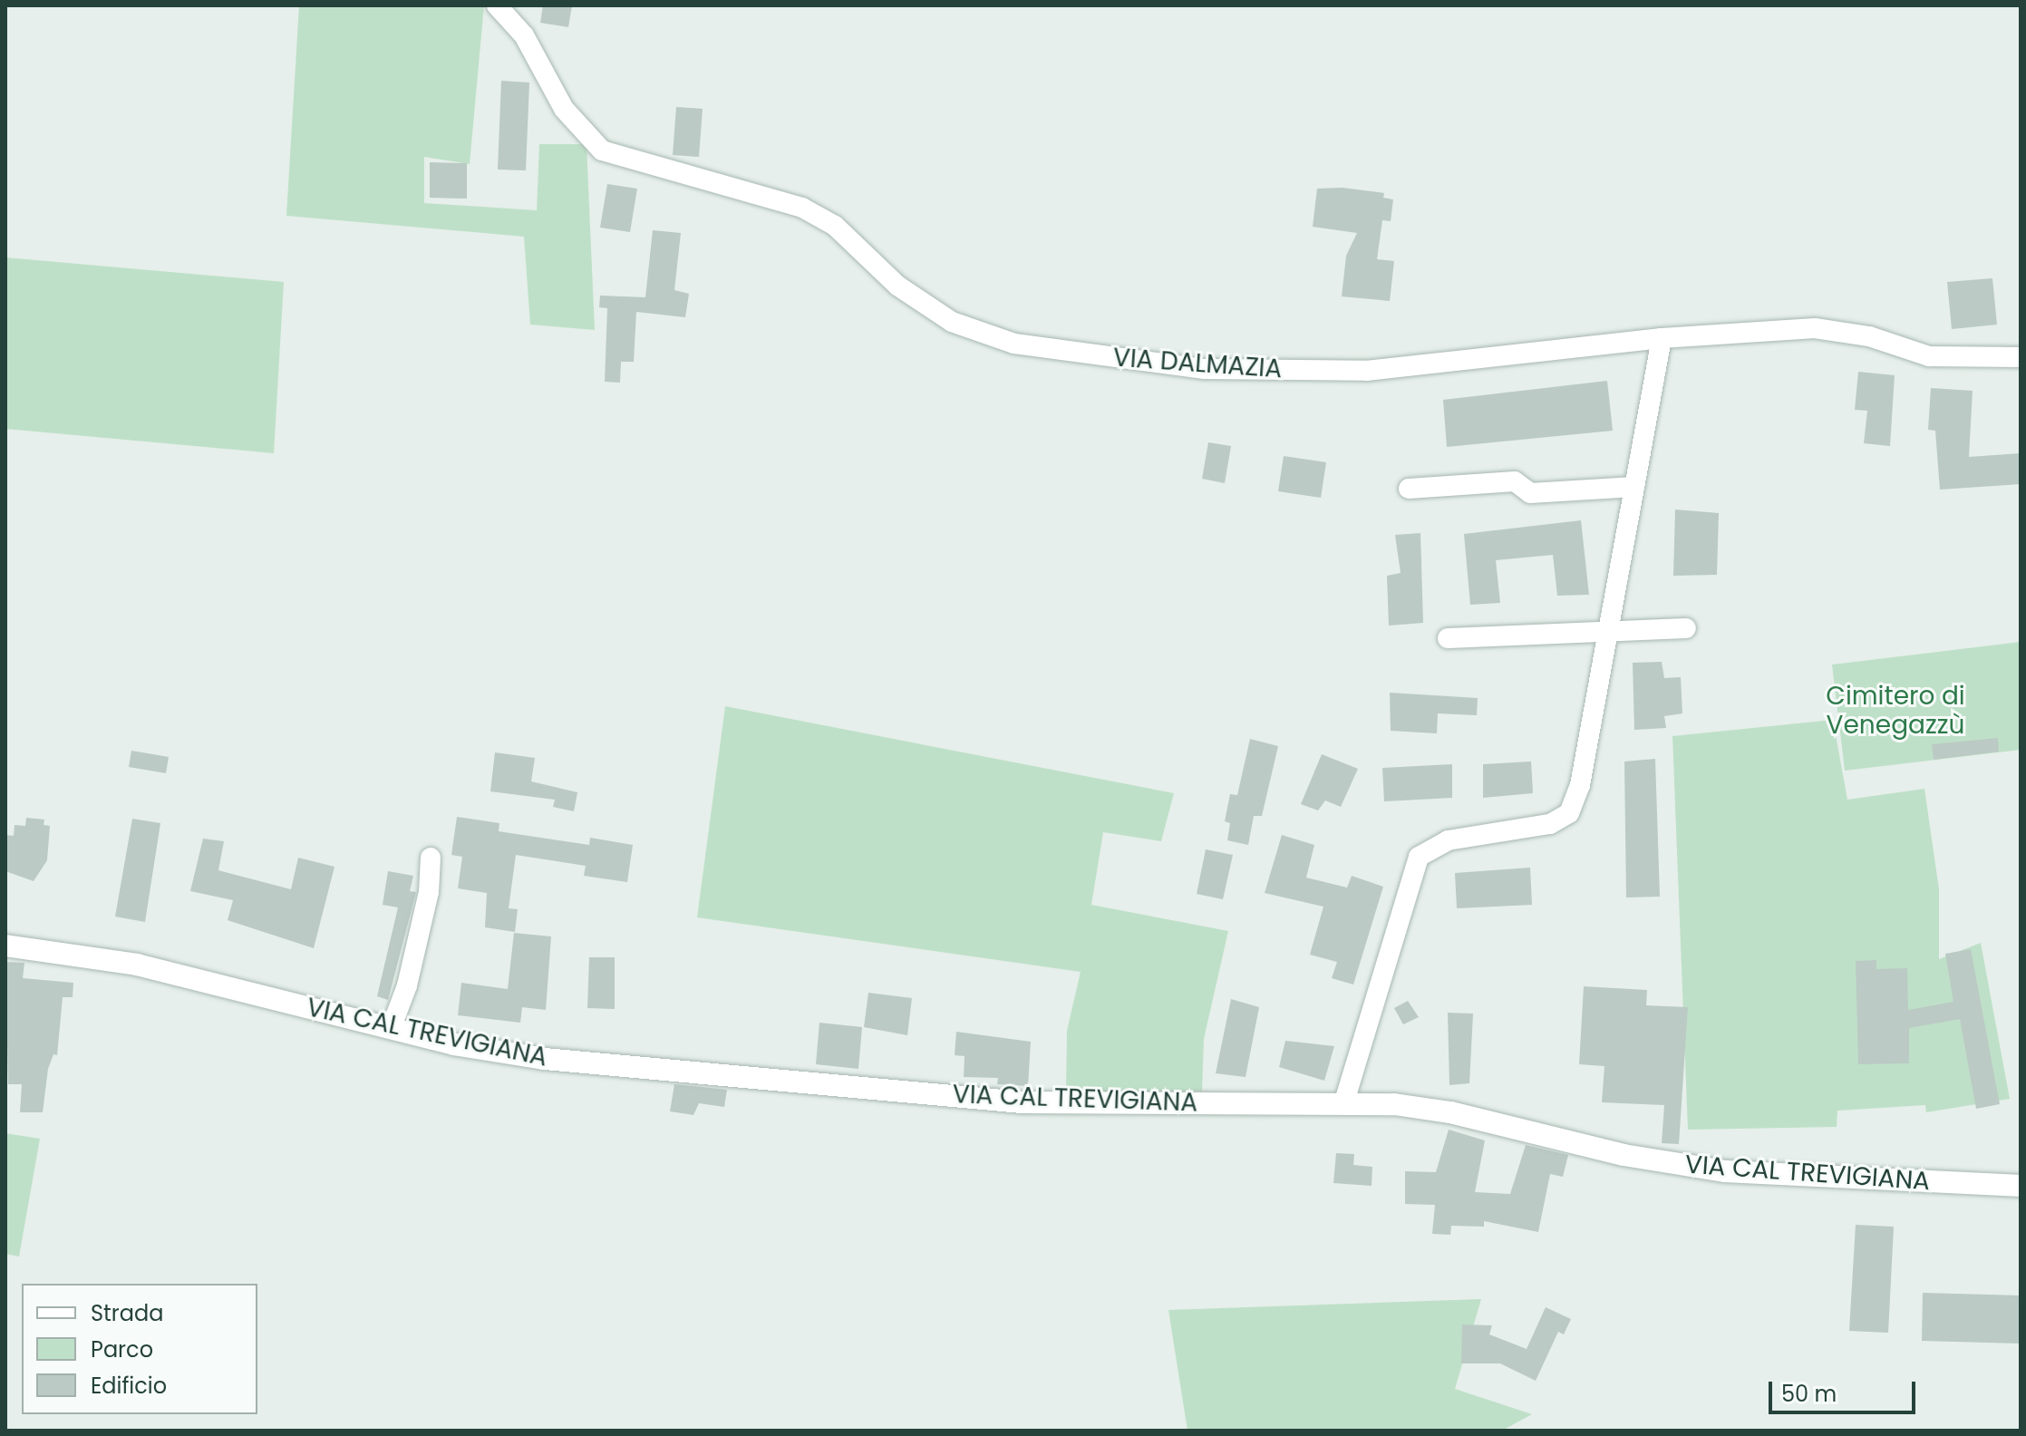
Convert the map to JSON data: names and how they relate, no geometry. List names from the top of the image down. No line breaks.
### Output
{"streets":{"street":["VIA DALMAZIA","VIA CAL TREVIGIANA"]},"parks":["Cimitero di Venegazzù"],"legend":["Strada","Parco","Edificio"],"scale_bar":"50 m"}
